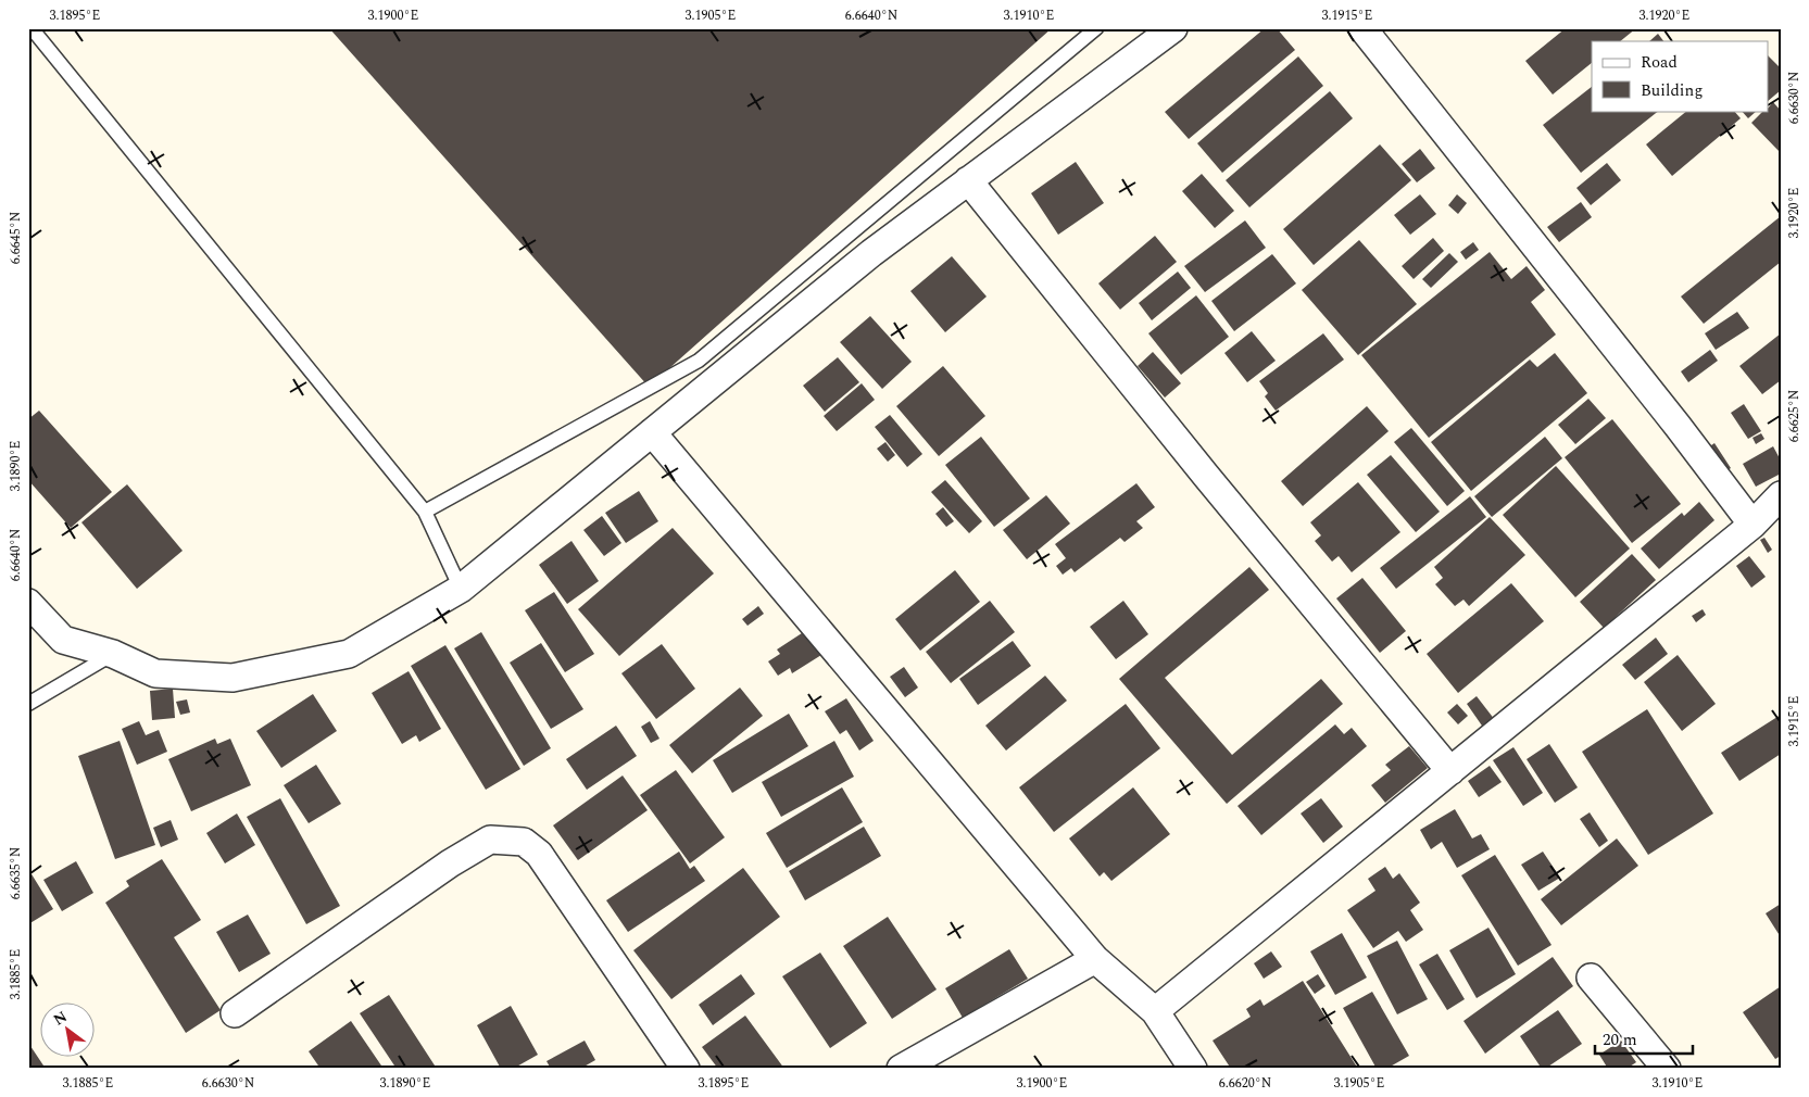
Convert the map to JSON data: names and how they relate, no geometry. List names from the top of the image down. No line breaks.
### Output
{"legend":["Road","Building"],"scale_bar":"20 m","north":"top left","coordinates":["3.1895°E","3.1900°E","3.1905°E","6.6640°N","3.1910°E","3.1915°E","3.1920°E","6.6630°N","6.6645°N","6.6625°N","3.1890°E","6.6635°N","3.1885°E","6.6620°N"]}
